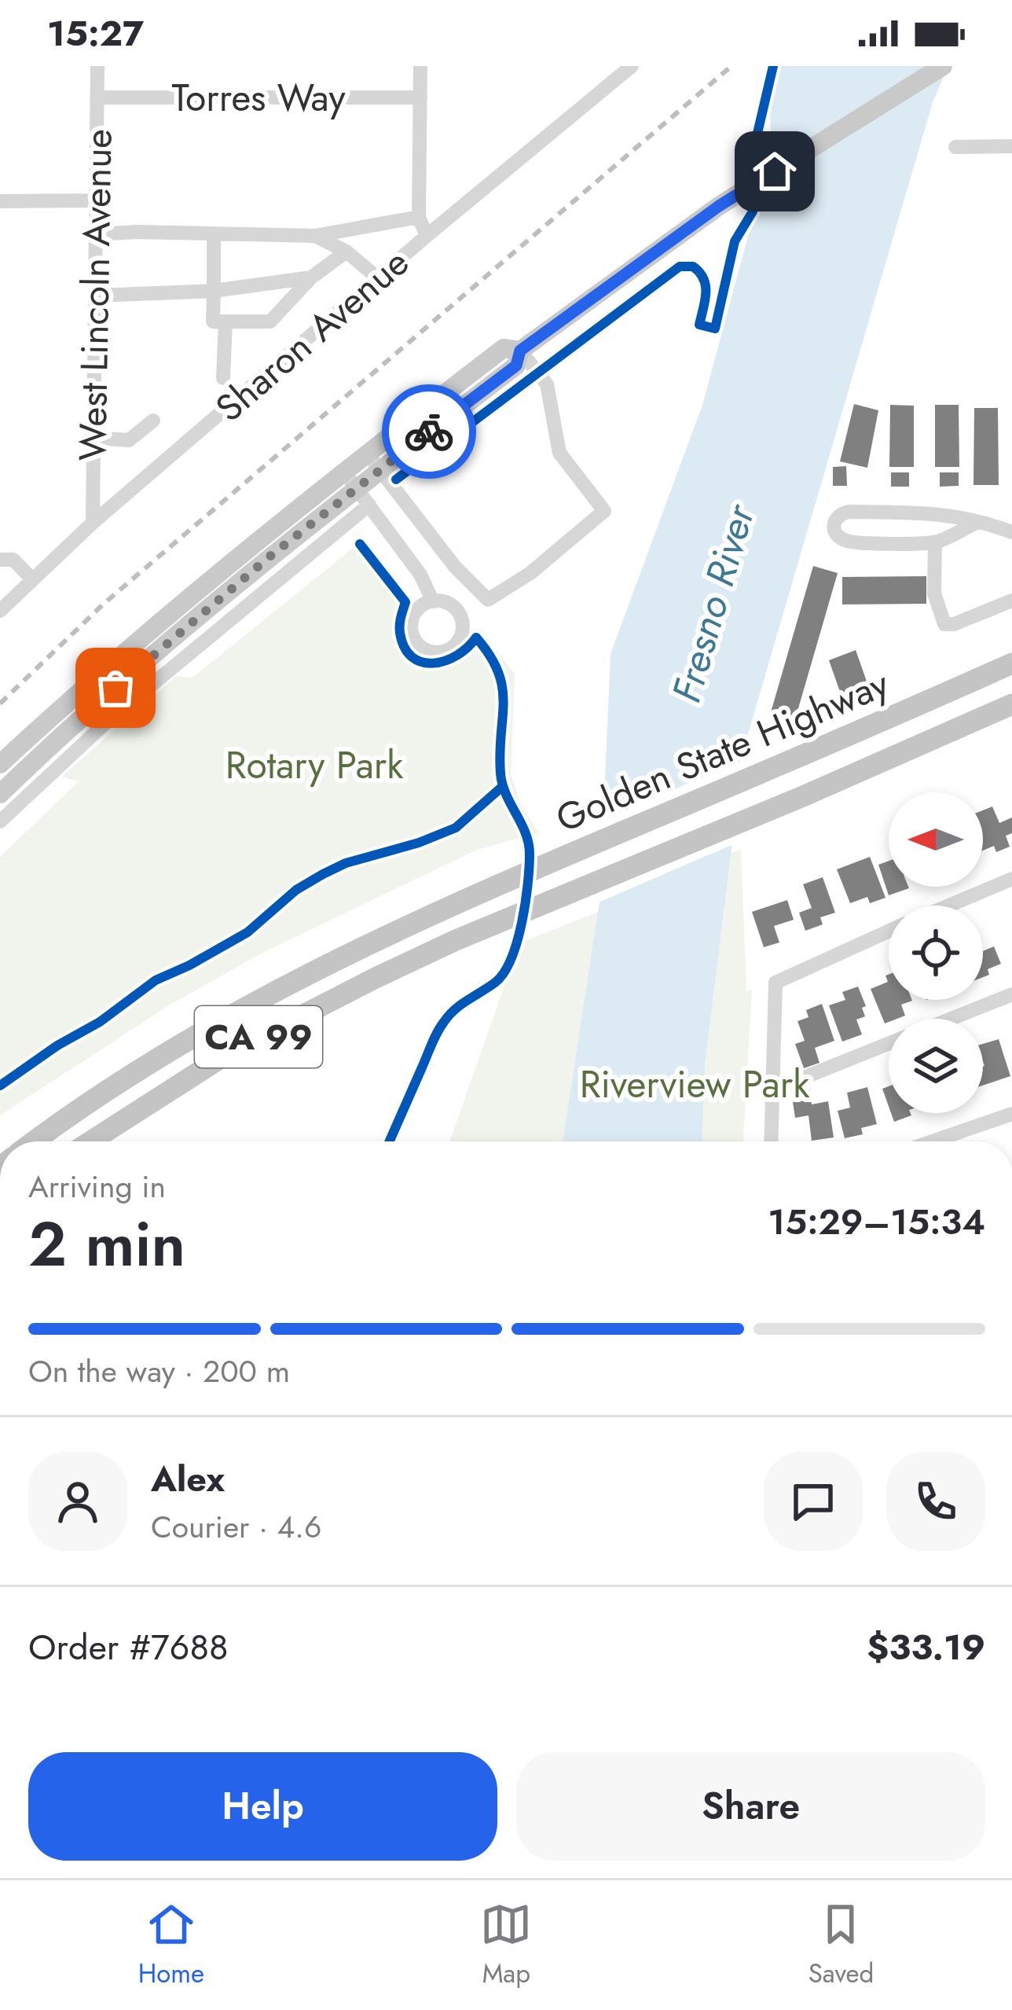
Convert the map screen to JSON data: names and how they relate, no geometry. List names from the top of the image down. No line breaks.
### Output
{"streets":{"highway":["Golden State Highway","CA 99"],"street":["Torres Way","West Lincoln Avenue","Sharon Avenue"]},"crossings":[["Torres Way","West Lincoln Avenue"],["West Lincoln Avenue","Sharon Avenue"]],"water":["Fresno River"],"parks":["Rotary Park","Riverview Park"],"north":"left","page":{"status":"15:27","heading":["2 min","Arriving in","15:29–15:34"],"panel":["Alex","Courier · 4.6","Order #7688","$33.19"],"bar":"On the way · 200 m","buttons":["Help","Share"],"tabs":["Home","Map","Saved"]}}
